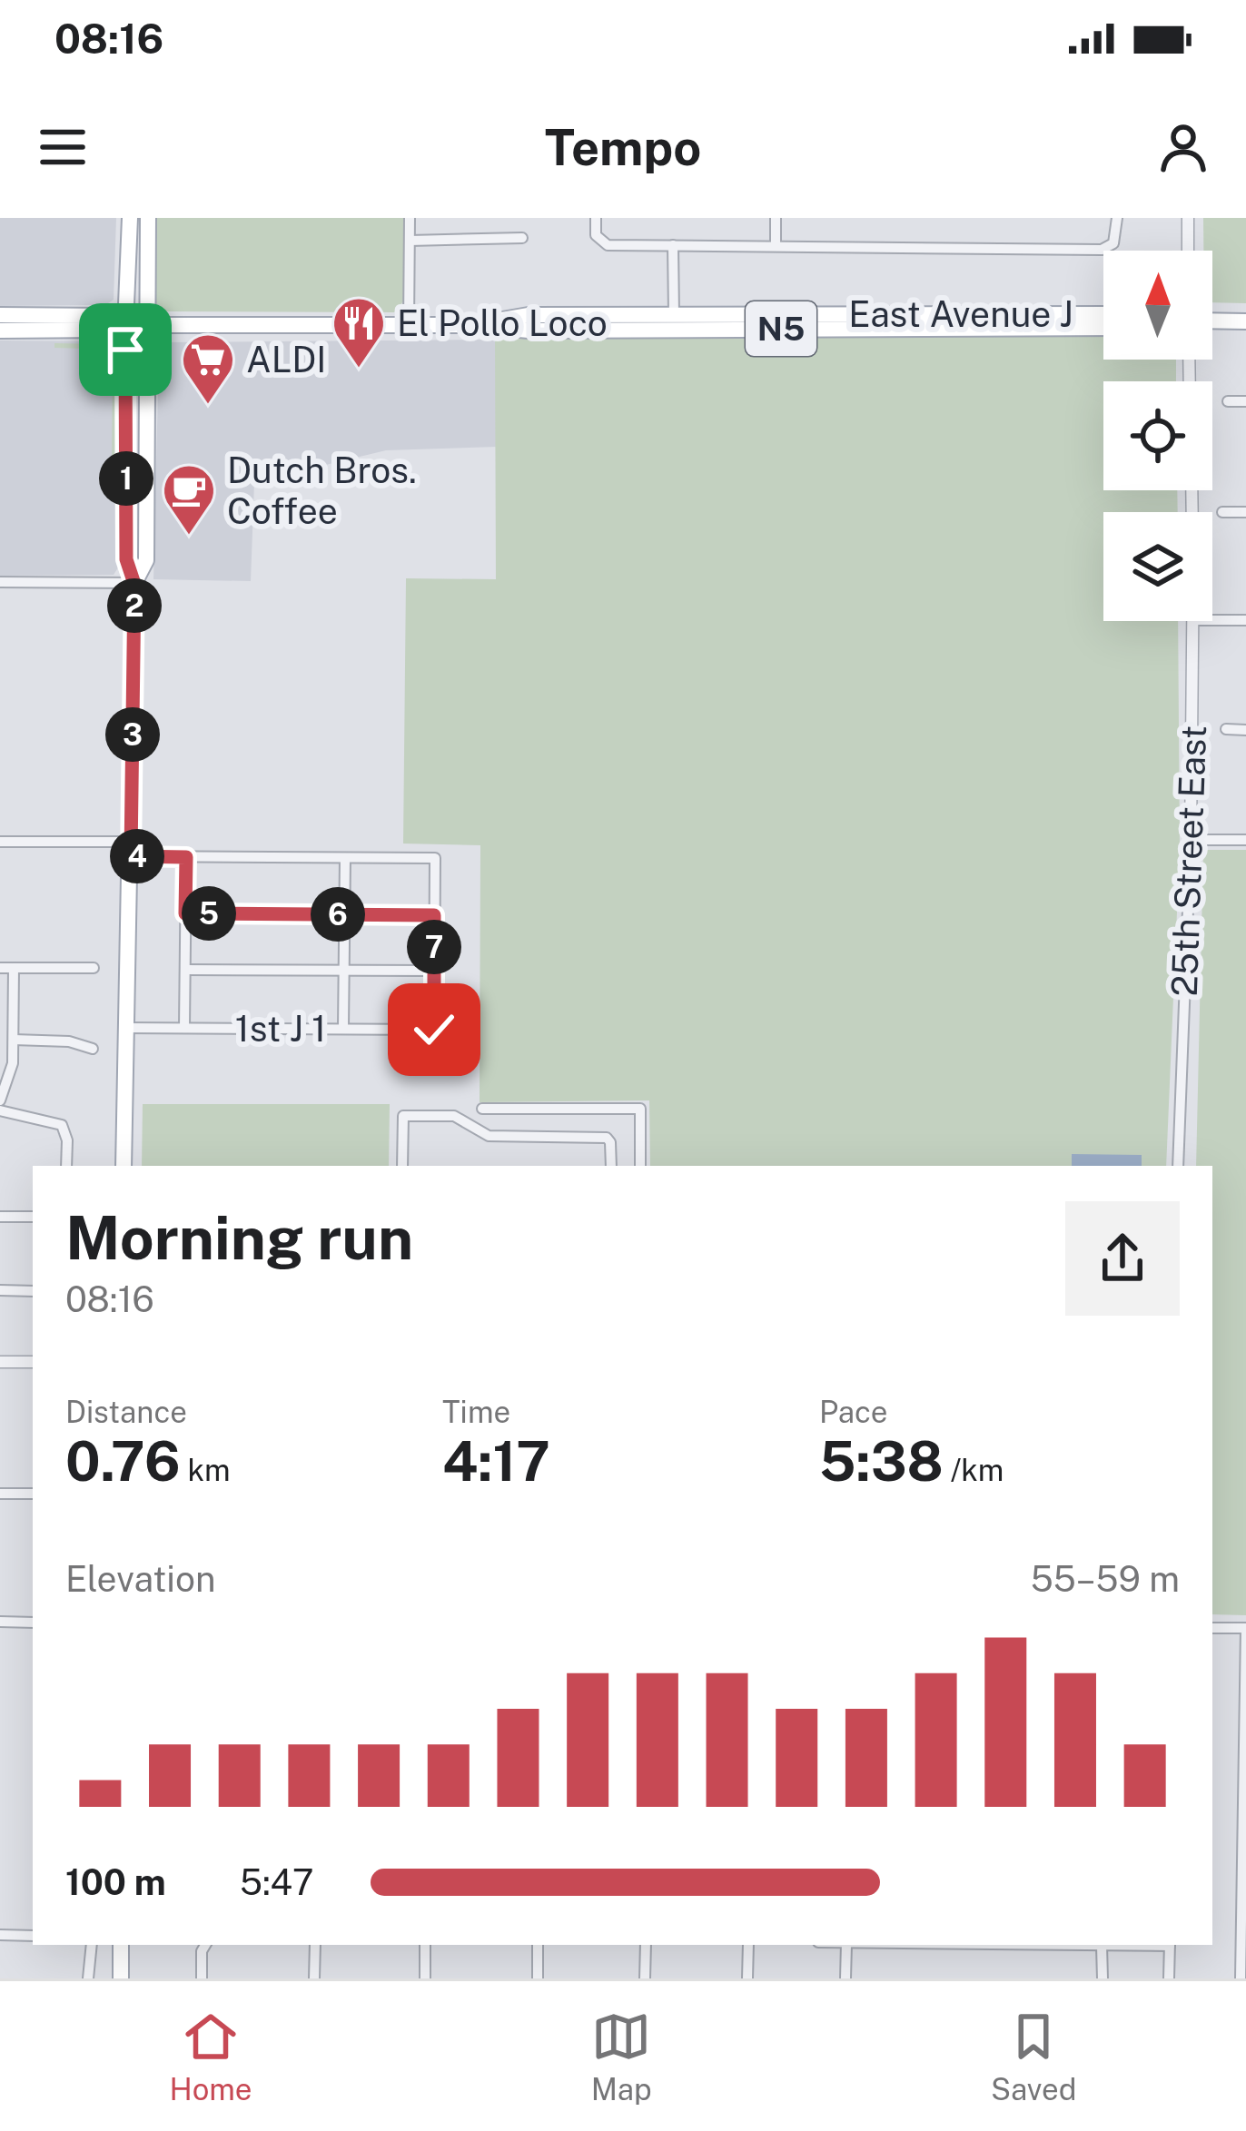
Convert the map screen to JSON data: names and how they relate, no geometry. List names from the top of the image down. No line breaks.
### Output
{"streets":{"main road":["East Avenue J","N5"],"street":["25th Street East","1st J 1"]},"places":{"restaurant":["El Pollo Loco"],"supermarket":["ALDI"],"cafe":["Dutch Bros. Coffee"]},"north":"top","page":{"status":"08:16","header":"Tempo","pins":["1","2","3","4","5","6","7"],"heading":["Morning run","08:16"],"stats":[["Distance","0.76 km"],["Time","4:17"],["Pace","5:38 /km"]],"chart":["Elevation","55–59 m"],"list":[{"name":"100 m","note":"5:47"}],"tabs":["Home","Map","Saved"]}}
